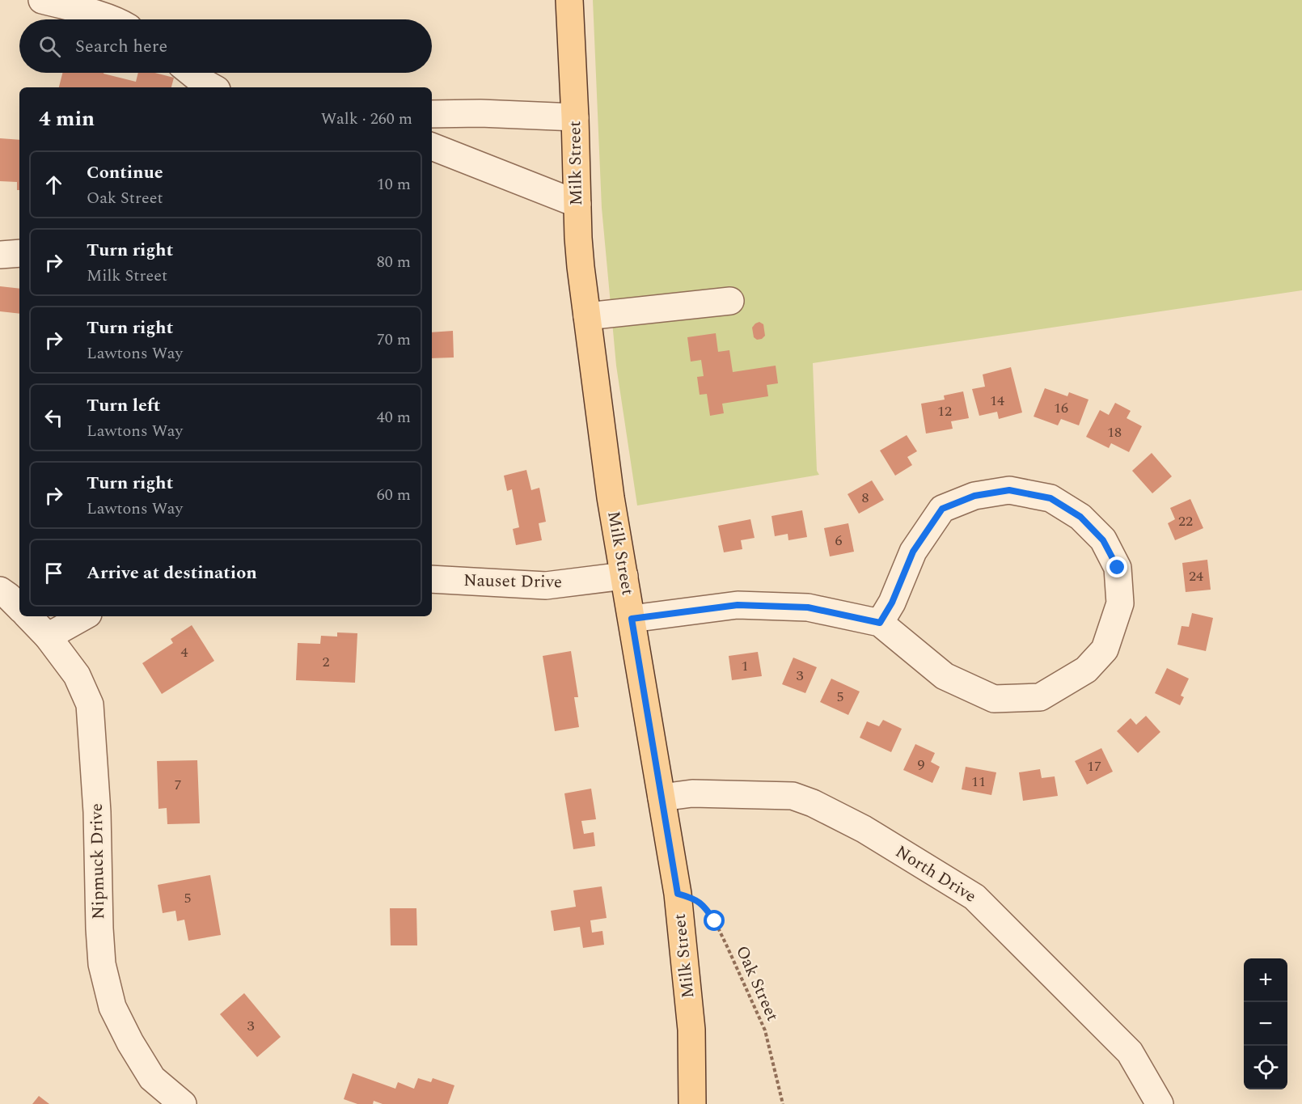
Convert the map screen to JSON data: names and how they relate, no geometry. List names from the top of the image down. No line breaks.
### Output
{"streets":{"main road":["Milk Street"],"street":["Nauset Drive","Nipmuck Drive","North Drive"],"path":["Oak Street"]},"crossings":[["Milk Street","Nauset Drive"],["Milk Street","North Drive"],["Milk Street","Oak Street"]],"house_numbers":["14","16","12","18","8","22","6","24","4","2","1","3","5","9","17","11","7","5","3"],"page":{"search":"Search here","heading":["4 min","Walk · 260 m"],"list":[["Continue","Oak Street","10 m"],["Turn right","Milk Street","80 m"],["Turn right","Lawtons Way","70 m"],["Turn left","Lawtons Way","40 m"],["Turn right","Lawtons Way","60 m"],"Arrive at destination"],"map_buttons":["+","−"]}}
